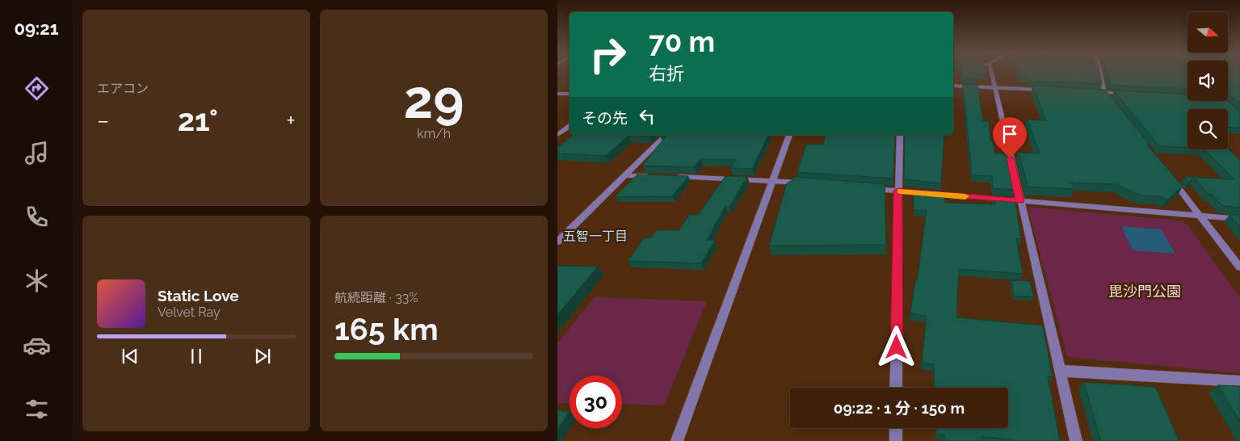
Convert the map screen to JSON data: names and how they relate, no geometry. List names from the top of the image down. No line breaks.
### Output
{"districts":["五智一丁目"],"parks":["毘沙門公園"],"north":"right","page":{"tabs":"09:21","tile":["エアコン",["29","km/h"],["航続距離 · 33%","165 km"]],"turn":["70 m","右折"],"then":"その先","heat":["−","21°","+"],"song":["Static Love","Velvet Ray"],"limit":"30","trip":"09:22 · 1 分 · 150 m"}}
